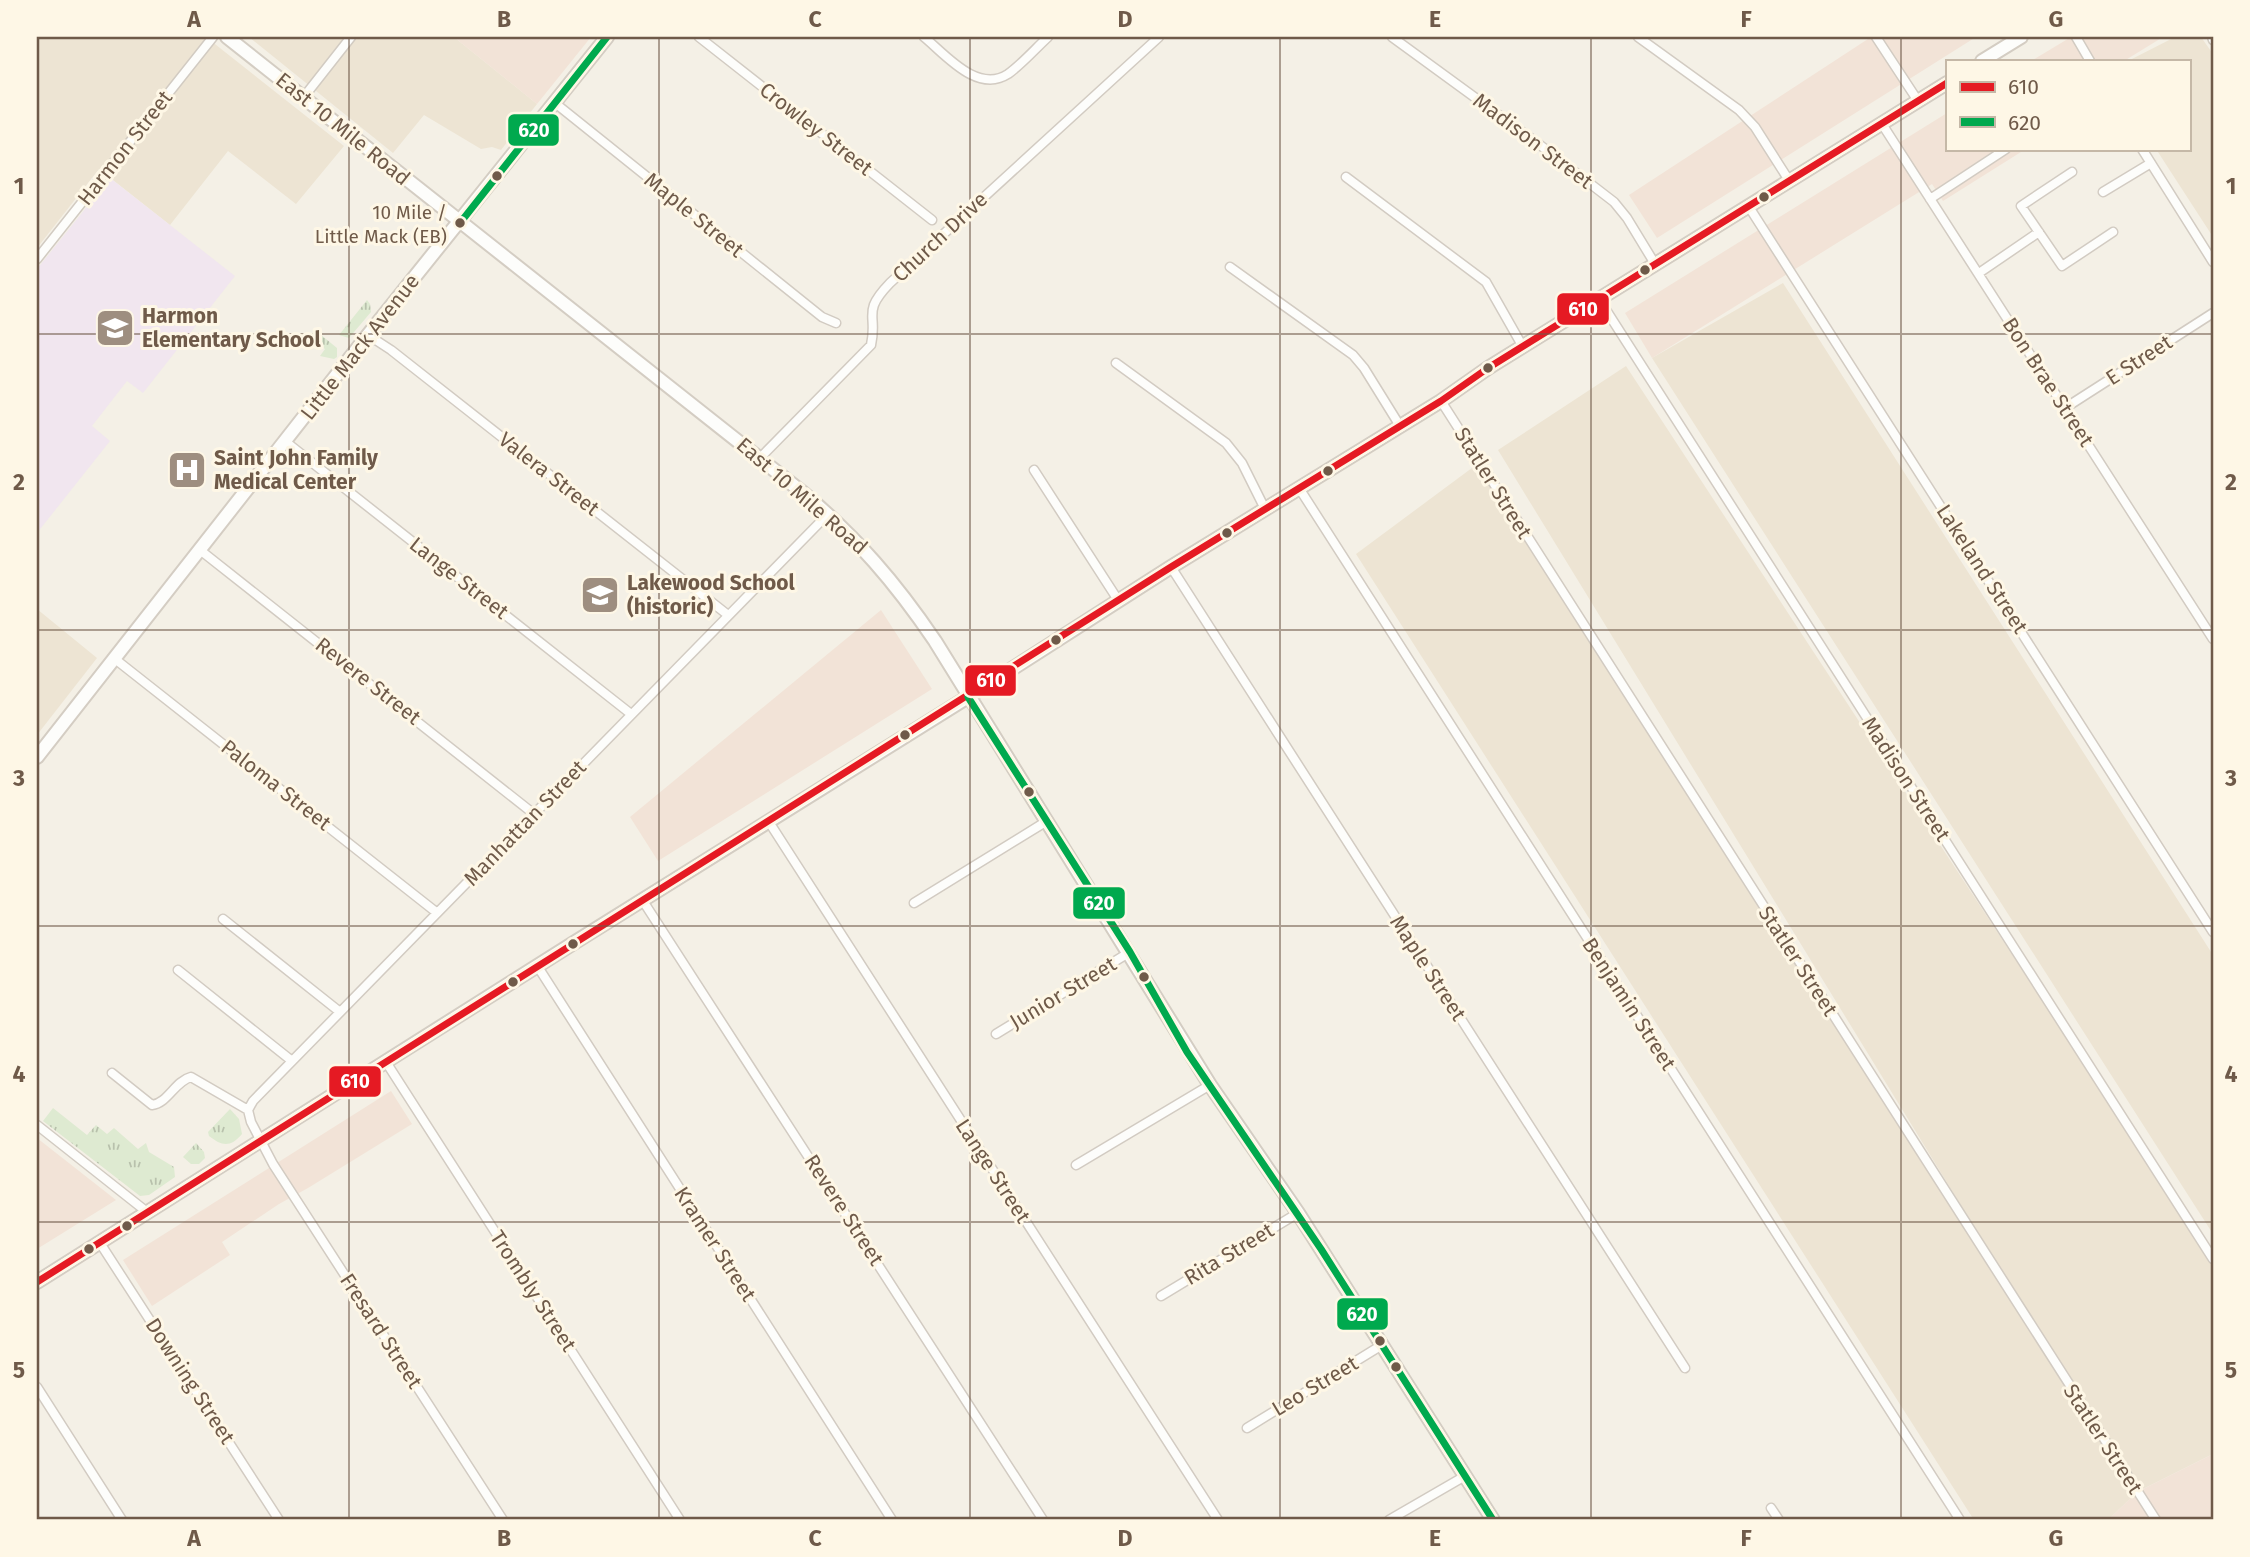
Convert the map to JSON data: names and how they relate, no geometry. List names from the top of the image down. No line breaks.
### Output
{"streets":{"main road":["East 10 Mile Road","Little Mack Avenue"],"street":["Crowley Street","Madison Street","Harmon Street","Maple Street","Church Drive","E Street","Bon Brae Street","Valera Street","Statler Street","Lakeland Street","Lange Street","Revere Street","Paloma Street","Manhattan Street","Junior Street","Benjamin Street","Kramer Street","Rita Street","Trombly Street","Fresard Street","Downing Street","Leo Street"]},"crossings":[["East 10 Mile Road","Church Drive"],["East 10 Mile Road","Little Mack Avenue"],["East 10 Mile Road","Manhattan Street"],["East 10 Mile Road","Junior Street"],["East 10 Mile Road","Rita Street"],["East 10 Mile Road","Leo Street"],["Maple Street","Little Mack Avenue"],["Little Mack Avenue","Valera Street"],["Little Mack Avenue","Lange Street"],["Little Mack Avenue","Revere Street"],["Little Mack Avenue","Paloma Street"],["E Street","Bon Brae Street"],["Valera Street","Manhattan Street"],["Lange Street","Manhattan Street"],["Revere Street","Manhattan Street"],["Paloma Street","Manhattan Street"]],"places":{"other":["10 Mile / Little Mack (EB)"],"school or university":["Harmon Elementary School","Lakewood School (historic)"],"hospital":["Saint John Family Medical Center"]},"lines":["transit line 620","transit line 610"],"legend":["610","620"],"grid":{"columns":["A","B","C","D","E","F","G"],"rows":["1","2","3","4","5"]}}
